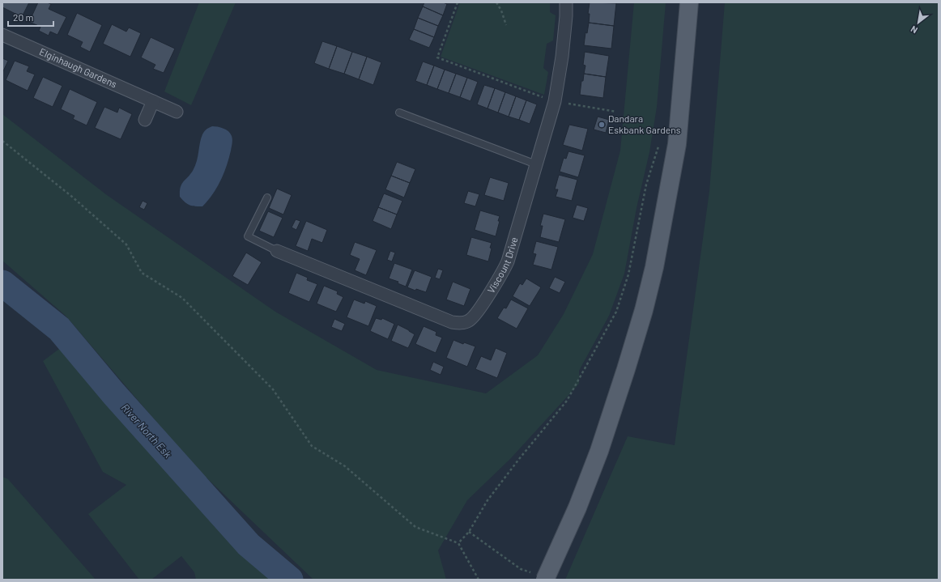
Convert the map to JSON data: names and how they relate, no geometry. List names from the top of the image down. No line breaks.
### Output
{"streets":{"street":["Elginhaugh Gardens","Viscount Drive"]},"water":["River North Esk"],"places":["Dandara Eskbank Gardens"],"scale_bar":"20 m","north":"bottom left"}
